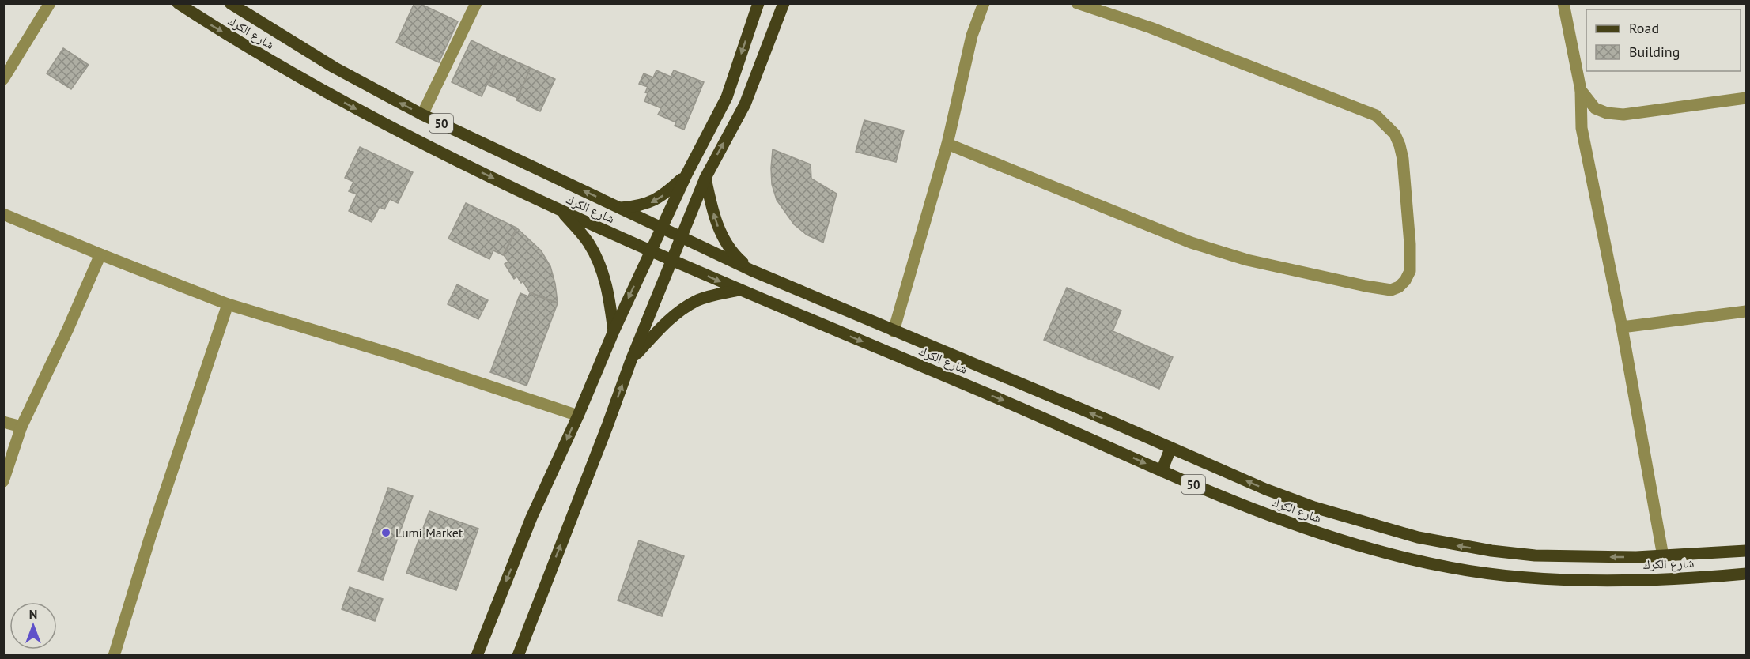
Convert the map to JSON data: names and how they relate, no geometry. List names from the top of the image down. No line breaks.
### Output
{"streets":{"main road":["شارع الكرك","50"]},"places":["Lumi Market"],"legend":["Road","Building"],"north":"top"}
